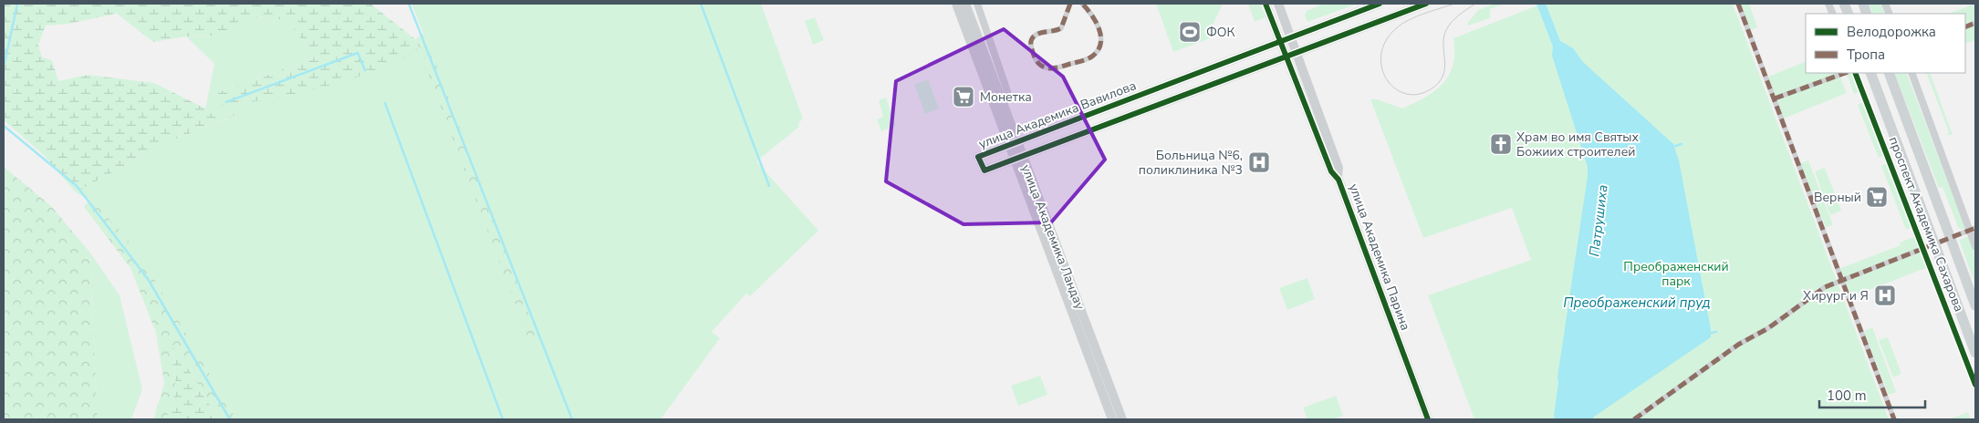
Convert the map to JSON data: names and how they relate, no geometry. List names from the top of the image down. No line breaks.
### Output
{"streets":{"main road":["проспект Академика Сахарова"],"street":["улица Академика Вавилова","улица Академика Ландау","улица Академика Парина"]},"crossings":[["улица Академика Вавилова","улица Академика Ландау"],["улица Академика Вавилова","улица Академика Парина"]],"water":["Патрушиха","Преображенский пруд"],"parks":["Преображенский парк"],"places":{"sports":["ФОК"],"supermarket":["Монетка","Верный"],"church":["Храм во имя Святых Божиих строителей"],"hospital":["Больница №6, поликлиника №3","Хирург и Я"]},"legend":["Велодорожка","Тропа"],"scale_bar":"100 m"}
